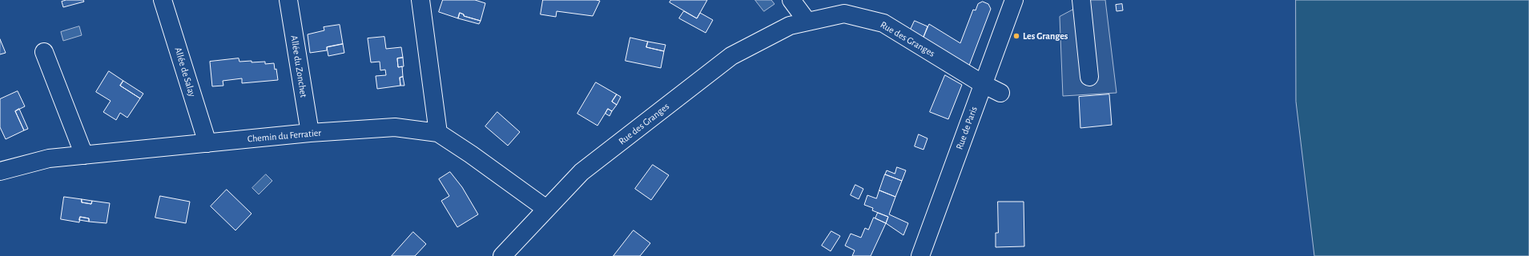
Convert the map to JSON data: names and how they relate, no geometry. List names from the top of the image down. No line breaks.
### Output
{"streets":{"street":["Rue des Granges","Allée du Zonchet","Allée de Salay","Rue de Paris","Chemin du Ferratier"]},"crossings":[["Rue des Granges","Rue de Paris"],["Rue des Granges","Chemin du Ferratier"],["Allée du Zonchet","Chemin du Ferratier"],["Allée de Salay","Chemin du Ferratier"]],"places":["Les Granges"]}
